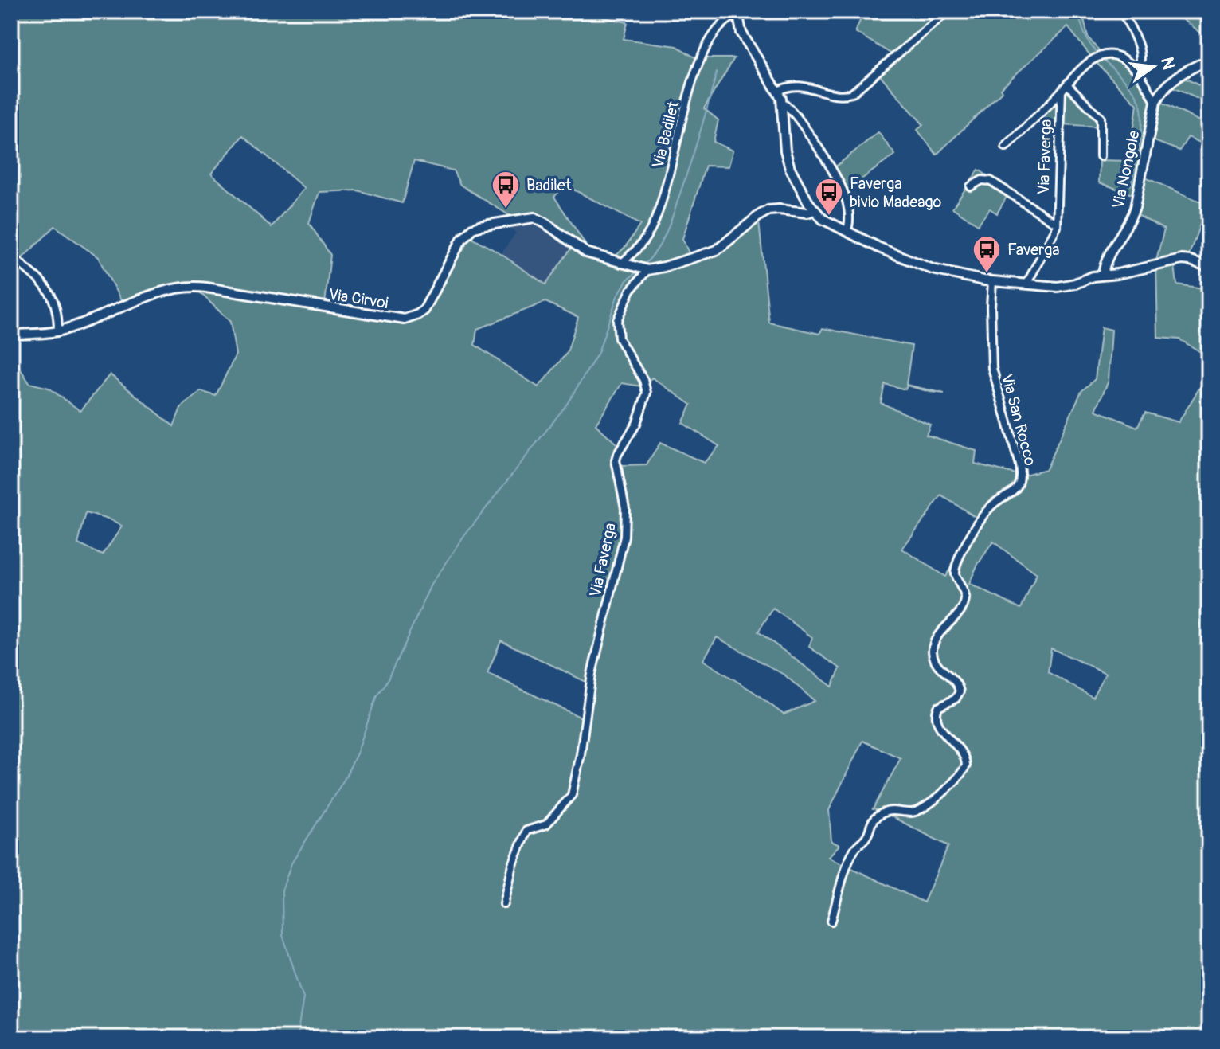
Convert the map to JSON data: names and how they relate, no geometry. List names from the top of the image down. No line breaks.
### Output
{"streets":{"street":["Via Badilet","Via Faverga","Via Nongole","Via Cirvoi","Via San Rocco"]},"crossings":[["Via Badilet","Via Cirvoi"],["Via Faverga","Via Cirvoi"]],"places":{"bus stop":["Badilet","Faverga bivio Madeago","Faverga"]},"north":"right"}
